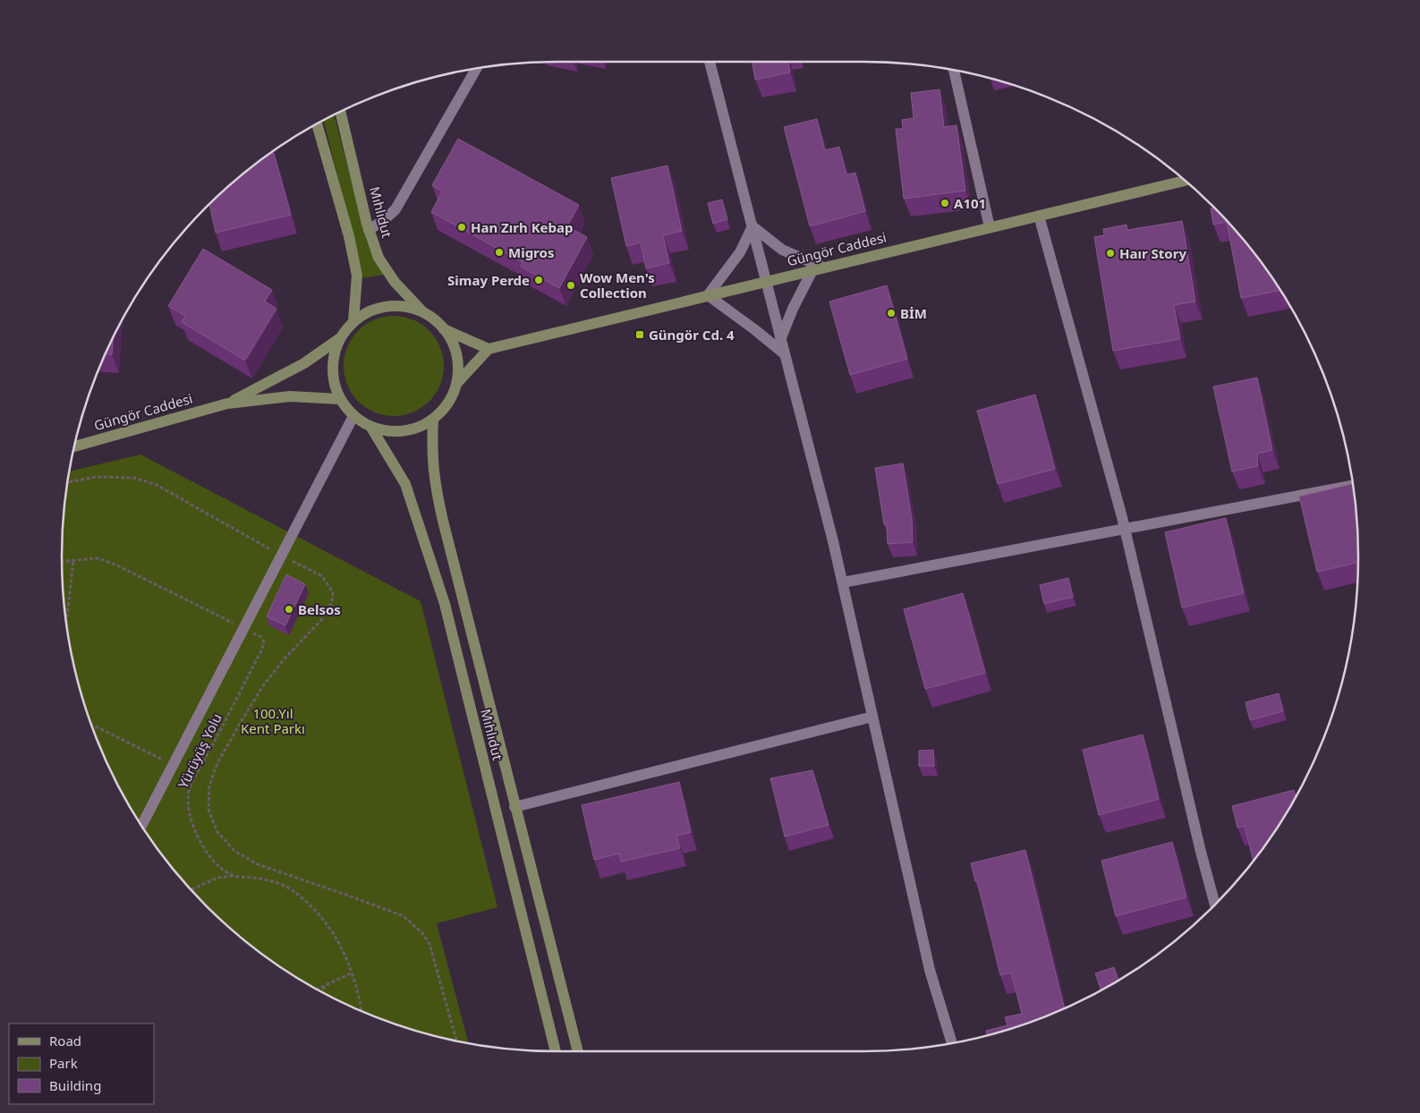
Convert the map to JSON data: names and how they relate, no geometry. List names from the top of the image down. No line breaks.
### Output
{"streets":{"main road":["Mıhlıdut","Güngör Caddesi"],"path":["Yürüyüş Yolu"]},"parks":["100.Yıl Kent Parkı"],"places":{"other":["A101","Han Zırh Kebap","Migros","Haır Story","Simay Perde","Wow Men's Collection","BİM","Belsos"],"transit":["Güngör Cd. 4"]},"legend":["Road","Park","Building"]}
